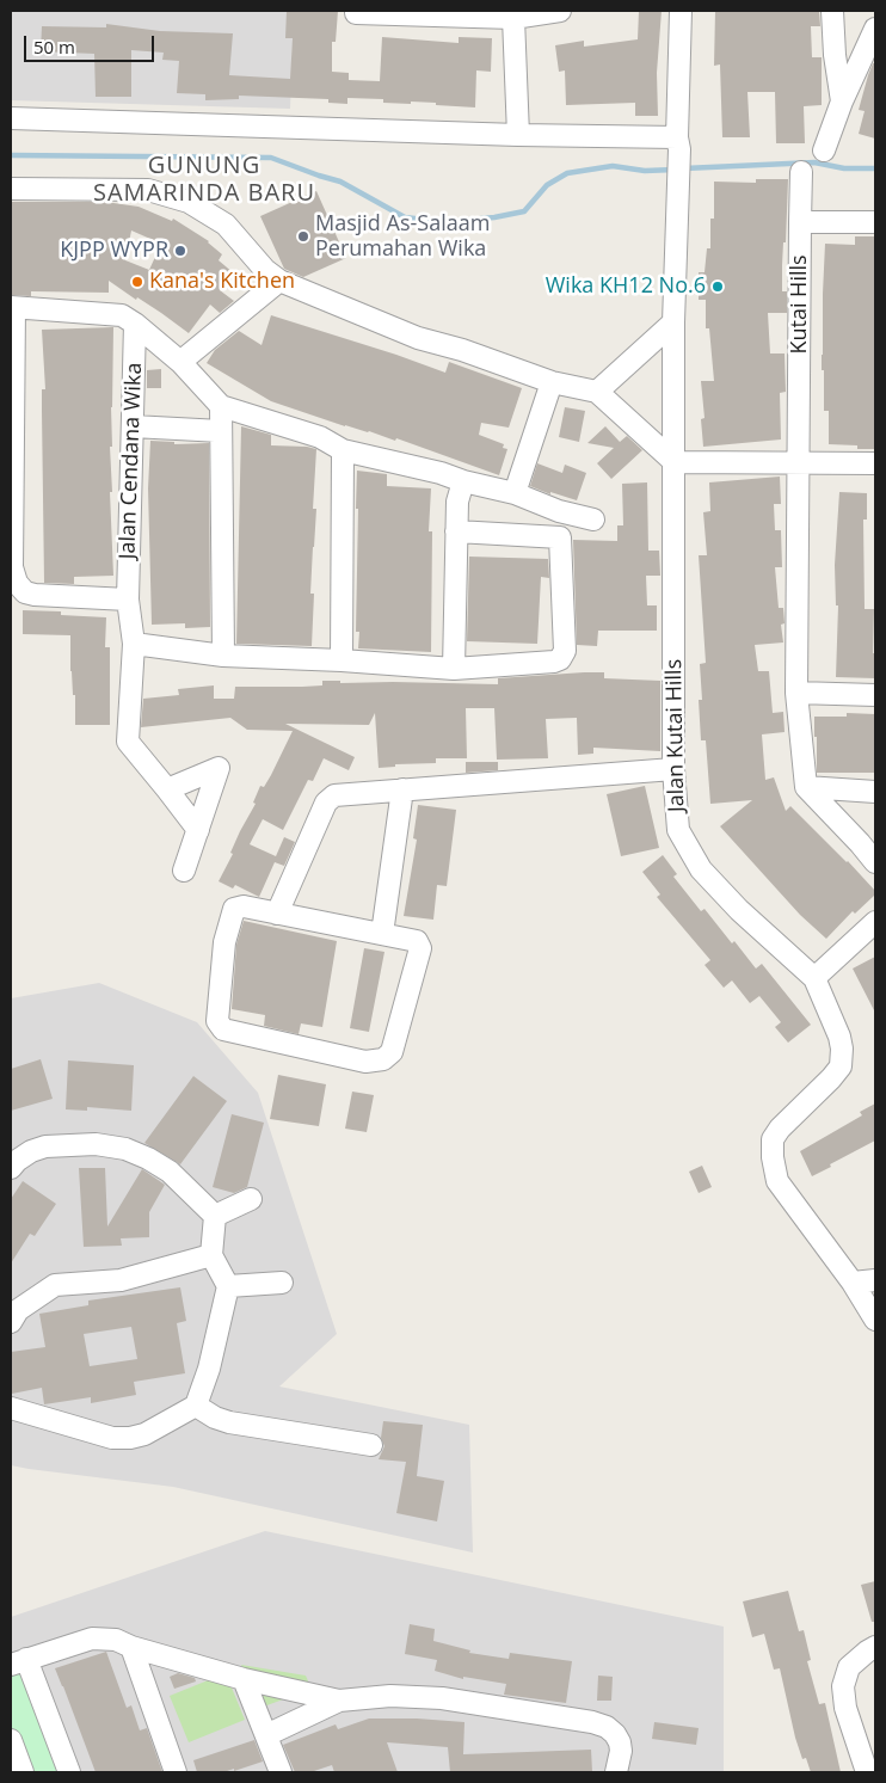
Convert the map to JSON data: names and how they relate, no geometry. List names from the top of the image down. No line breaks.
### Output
{"streets":{"street":["Kutai Hills","Jalan Cendana Wika","Jalan Kutai Hills"]},"districts":["GUNUNG SAMARINDA BARU"],"places":["Masjid As-Salaam Perumahan Wika","KJPP WYPR","Kana's Kitchen","Wika KH12 No.6"],"scale_bar":"50 m"}
